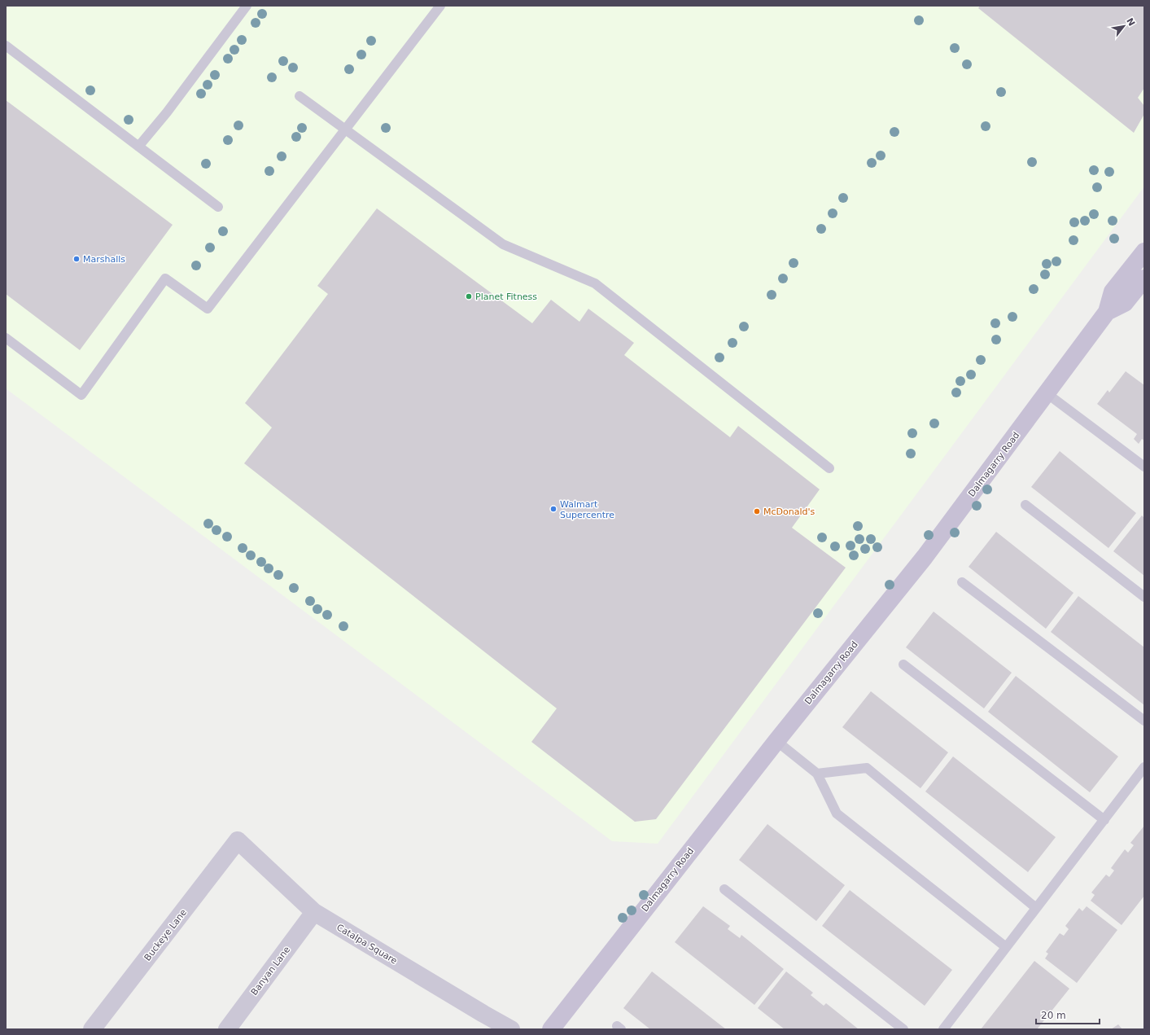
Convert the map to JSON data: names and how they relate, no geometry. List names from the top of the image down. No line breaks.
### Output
{"streets":{"street":["Dalmagarry Road","Buckeye Lane","Catalpa Square","Banyan Lane"]},"crossings":[["Buckeye Lane","Catalpa Square"],["Catalpa Square","Banyan Lane"]],"places":["Marshalls","Planet Fitness","Walmart Supercentre","McDonald's"],"scale_bar":"20 m","north":"top right"}
